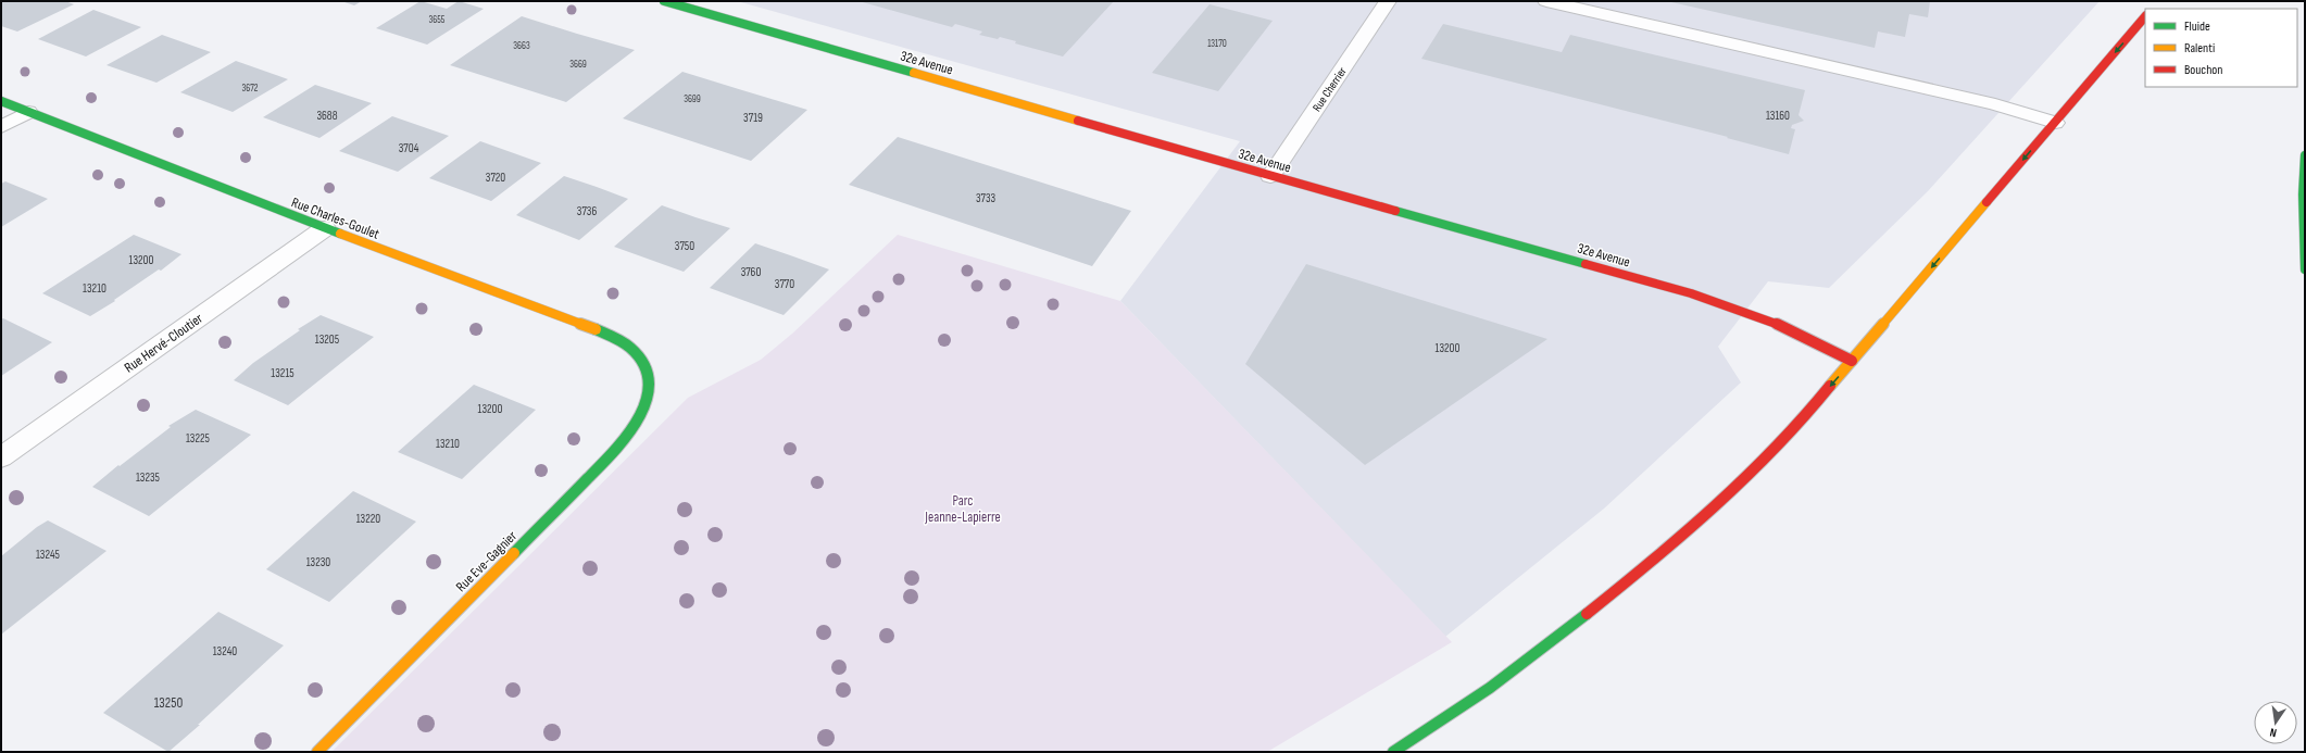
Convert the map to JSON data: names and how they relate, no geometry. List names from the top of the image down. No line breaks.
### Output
{"streets":{"street":["32e Avenue","Rue Cherrier","Rue Charles-Goulet","Rue Hervé-Cloutier","Rue Eve-Gagnier"]},"crossings":[["32e Avenue","Rue Cherrier"],["Rue Charles-Goulet","Rue Hervé-Cloutier"],["Rue Charles-Goulet","Rue Eve-Gagnier"]],"parks":["Parc Jeanne-Lapierre"],"house_numbers":["3655","13170","3663","3669","3672","3699","3688","13160","3719","3704","3720","3733","3736","3750","13200","3760","3770","13210","13205","13200","13215","13200","13225","13210","13235","13220","13245","13230","13240","13250"],"legend":["Fluide","Ralenti","Bouchon"],"north":"bottom"}
